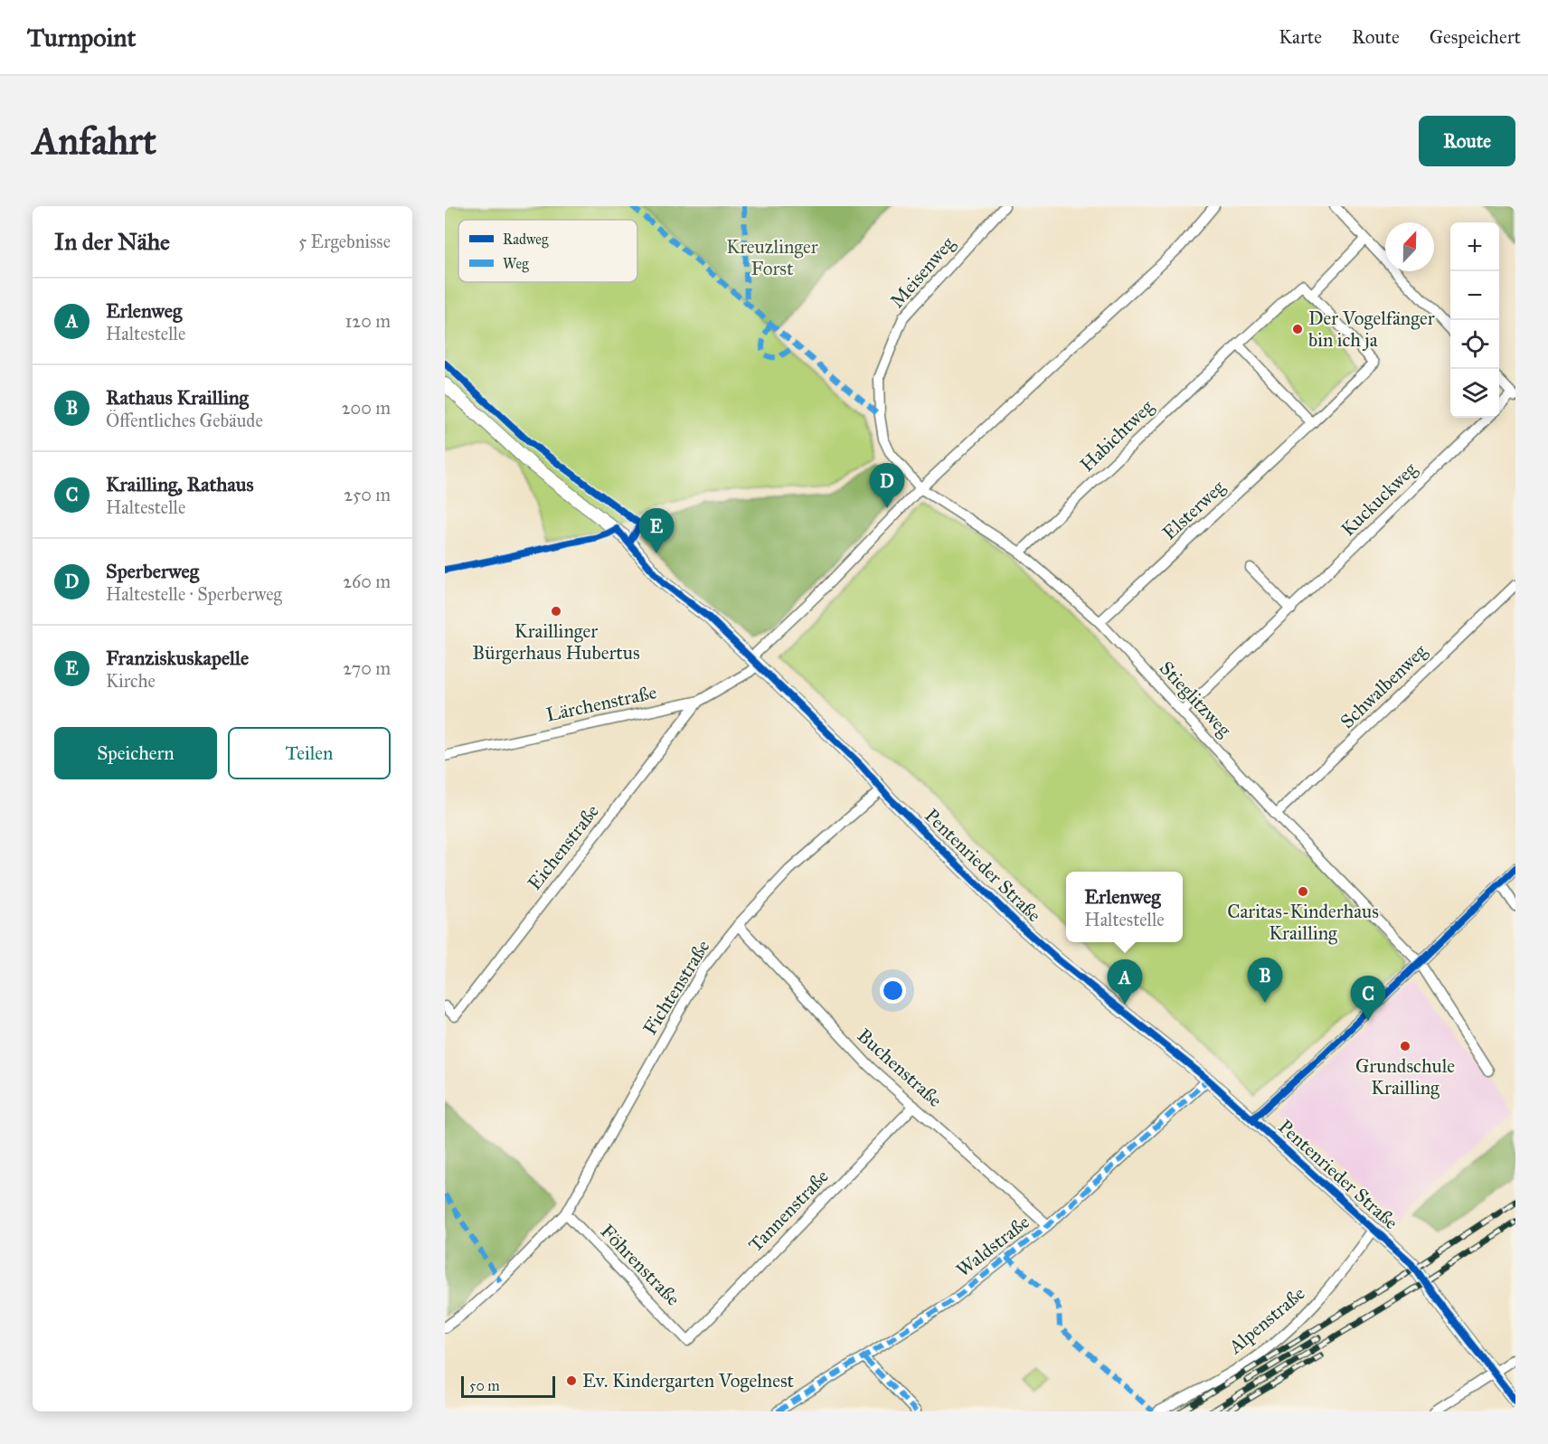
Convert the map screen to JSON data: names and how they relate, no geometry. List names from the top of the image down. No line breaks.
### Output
{"streets":{"street":["Meisenweg","Habichtweg","Kuckuckweg","Elsterweg","Schwalbenweg","Stieglitzweg","Lärchenstraße","Eichenstraße","Pentenrieder Straße","Fichtenstraße","Buchenstraße","Tannenstraße","Waldstraße","Föhrenstraße","Alpenstraße"]},"crossings":[["Meisenweg","Stieglitzweg"],["Meisenweg","Lärchenstraße"],["Habichtweg","Elsterweg"],["Habichtweg","Stieglitzweg"],["Kuckuckweg","Stieglitzweg"],["Elsterweg","Stieglitzweg"],["Schwalbenweg","Stieglitzweg"],["Stieglitzweg","Lärchenstraße"],["Lärchenstraße","Eichenstraße"],["Lärchenstraße","Pentenrieder Straße"],["Pentenrieder Straße","Fichtenstraße"],["Pentenrieder Straße","Waldstraße"],["Pentenrieder Straße","Alpenstraße"],["Fichtenstraße","Buchenstraße"],["Fichtenstraße","Föhrenstraße"],["Buchenstraße","Tannenstraße"],["Buchenstraße","Waldstraße"],["Tannenstraße","Föhrenstraße"]],"parks":["Kreuzlinger Forst"],"places":["Der Vogelfänger bin ich ja","Kraillinger Bürgerhaus Hubertus","Caritas-Kinderhaus Krailling","Grundschule Krailling","Ev. Kindergarten Vogelnest"],"legend":["Radweg","Weg"],"scale_bar":"50 m","north":"top","page":{"header":"Turnpoint","nav":["Karte","Route","Gespeichert"],"buttons":["Route",["Speichern","Teilen"]],"title":"Anfahrt","heading":["In der Nähe","5 Ergebnisse"],"map_buttons":["+","−"],"list":[{"mark":"A","name":"Erlenweg","note":"Haltestelle","value":"120 m"},{"mark":"B","name":"Rathaus Krailling","note":"Öffentliches Gebäude","value":"200 m"},{"mark":"C","name":"Krailling, Rathaus","note":"Haltestelle","value":"250 m"},{"mark":"D","name":"Sperberweg","note":"Haltestelle · Sperberweg","value":"260 m"},{"mark":"E","name":"Franziskuskapelle","note":"Kirche","value":"270 m"}],"pins":["D","E","B","A","C"],"popup":["Erlenweg","Haltestelle"],"scale":"50 m"}}
